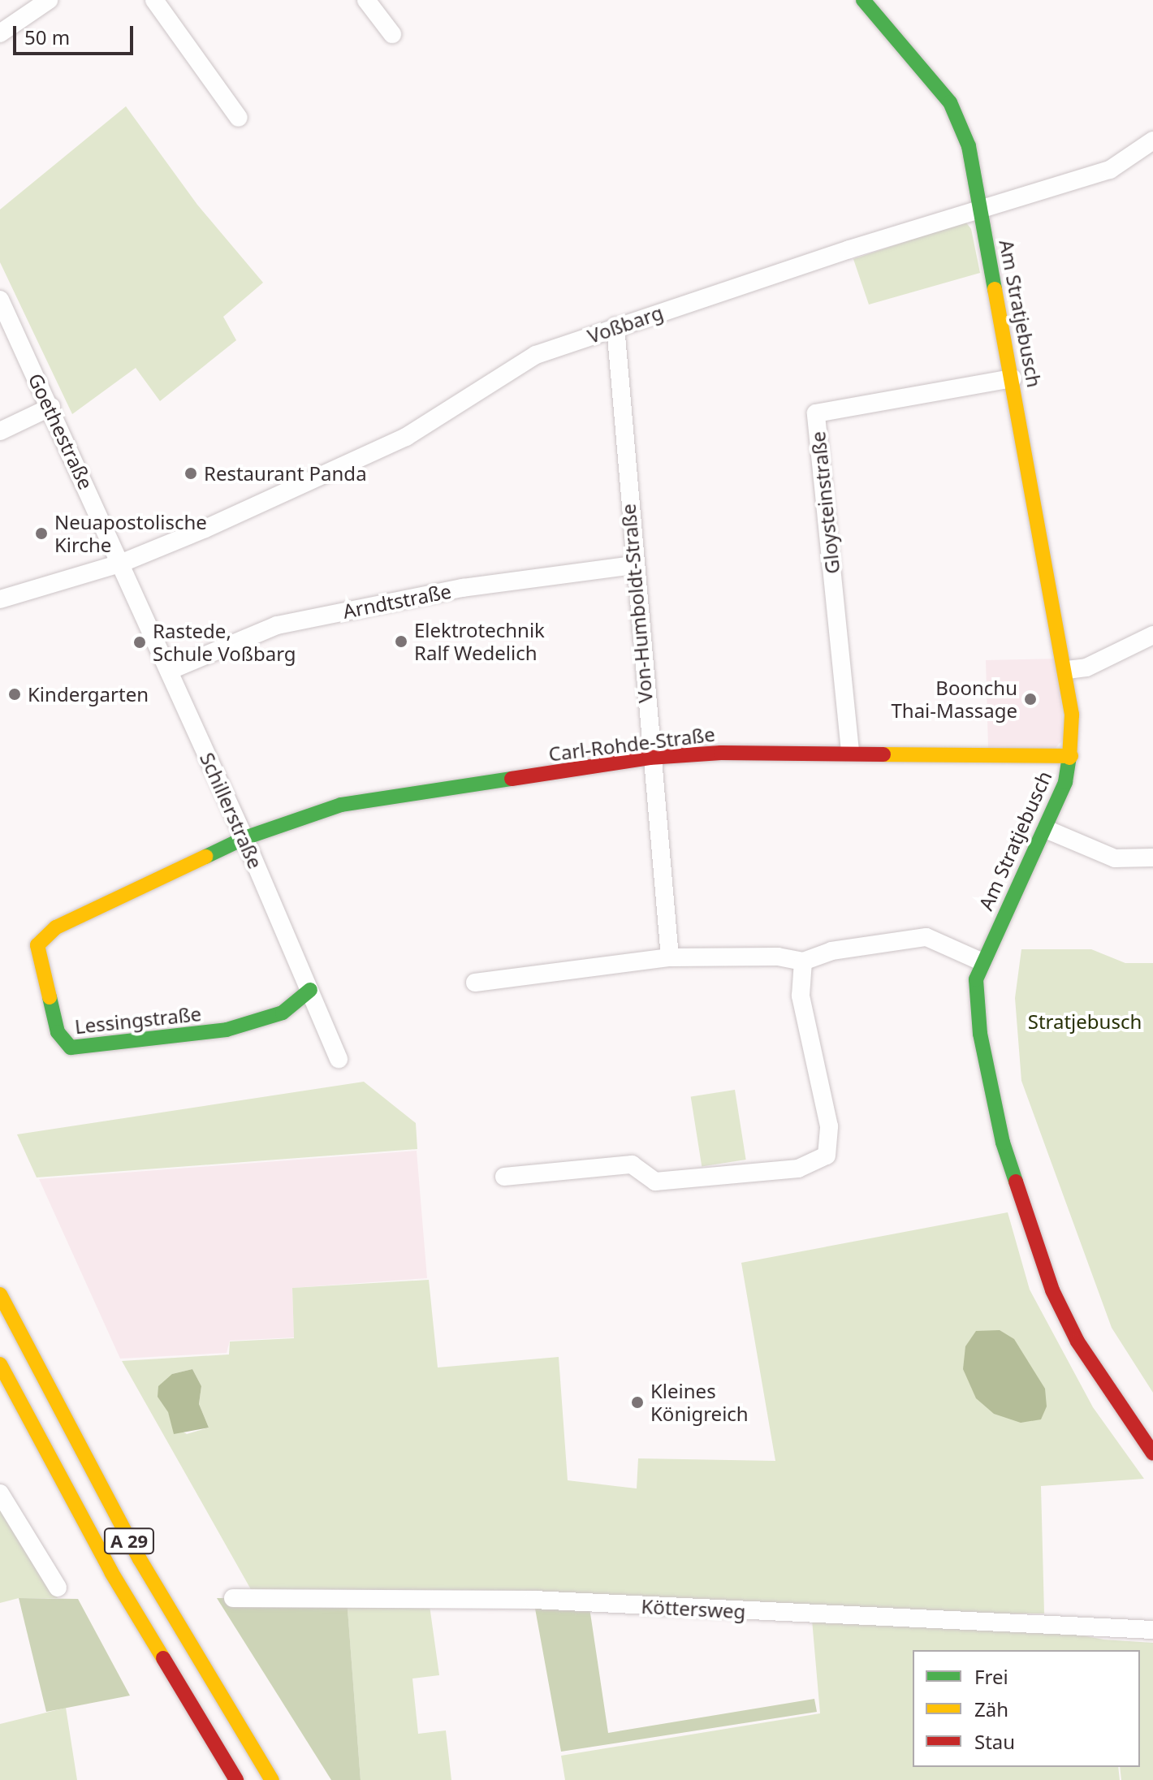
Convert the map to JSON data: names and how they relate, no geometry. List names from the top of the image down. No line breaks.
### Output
{"streets":{"main road":["Am Stratjebusch","Carl-Rohde-Straße","Lessingstraße","A 29"],"street":["Voßbarg","Goethestraße","Gloysteinstraße","Arndtstraße","Von-Humboldt-Straße","Schillerstraße","Köttersweg"]},"crossings":[["Am Stratjebusch","Voßbarg"],["Am Stratjebusch","Gloysteinstraße"],["Am Stratjebusch","Carl-Rohde-Straße"],["Voßbarg","Goethestraße"],["Voßbarg","Von-Humboldt-Straße"],["Voßbarg","Schillerstraße"],["Goethestraße","Schillerstraße"],["Gloysteinstraße","Carl-Rohde-Straße"],["Arndtstraße","Von-Humboldt-Straße"],["Arndtstraße","Schillerstraße"],["Von-Humboldt-Straße","Carl-Rohde-Straße"],["Carl-Rohde-Straße","Schillerstraße"],["Carl-Rohde-Straße","Lessingstraße"],["Schillerstraße","Lessingstraße"]],"parks":["Stratjebusch"],"places":["Restaurant Panda","Neuapostolische Kirche","Elektrotechnik Ralf Wedelich","Rastede, Schule Voßbarg","Kindergarten","Boonchu Thai-Massage","Kleines Königreich"],"legend":["Frei","Zäh","Stau"],"scale_bar":"50 m"}
